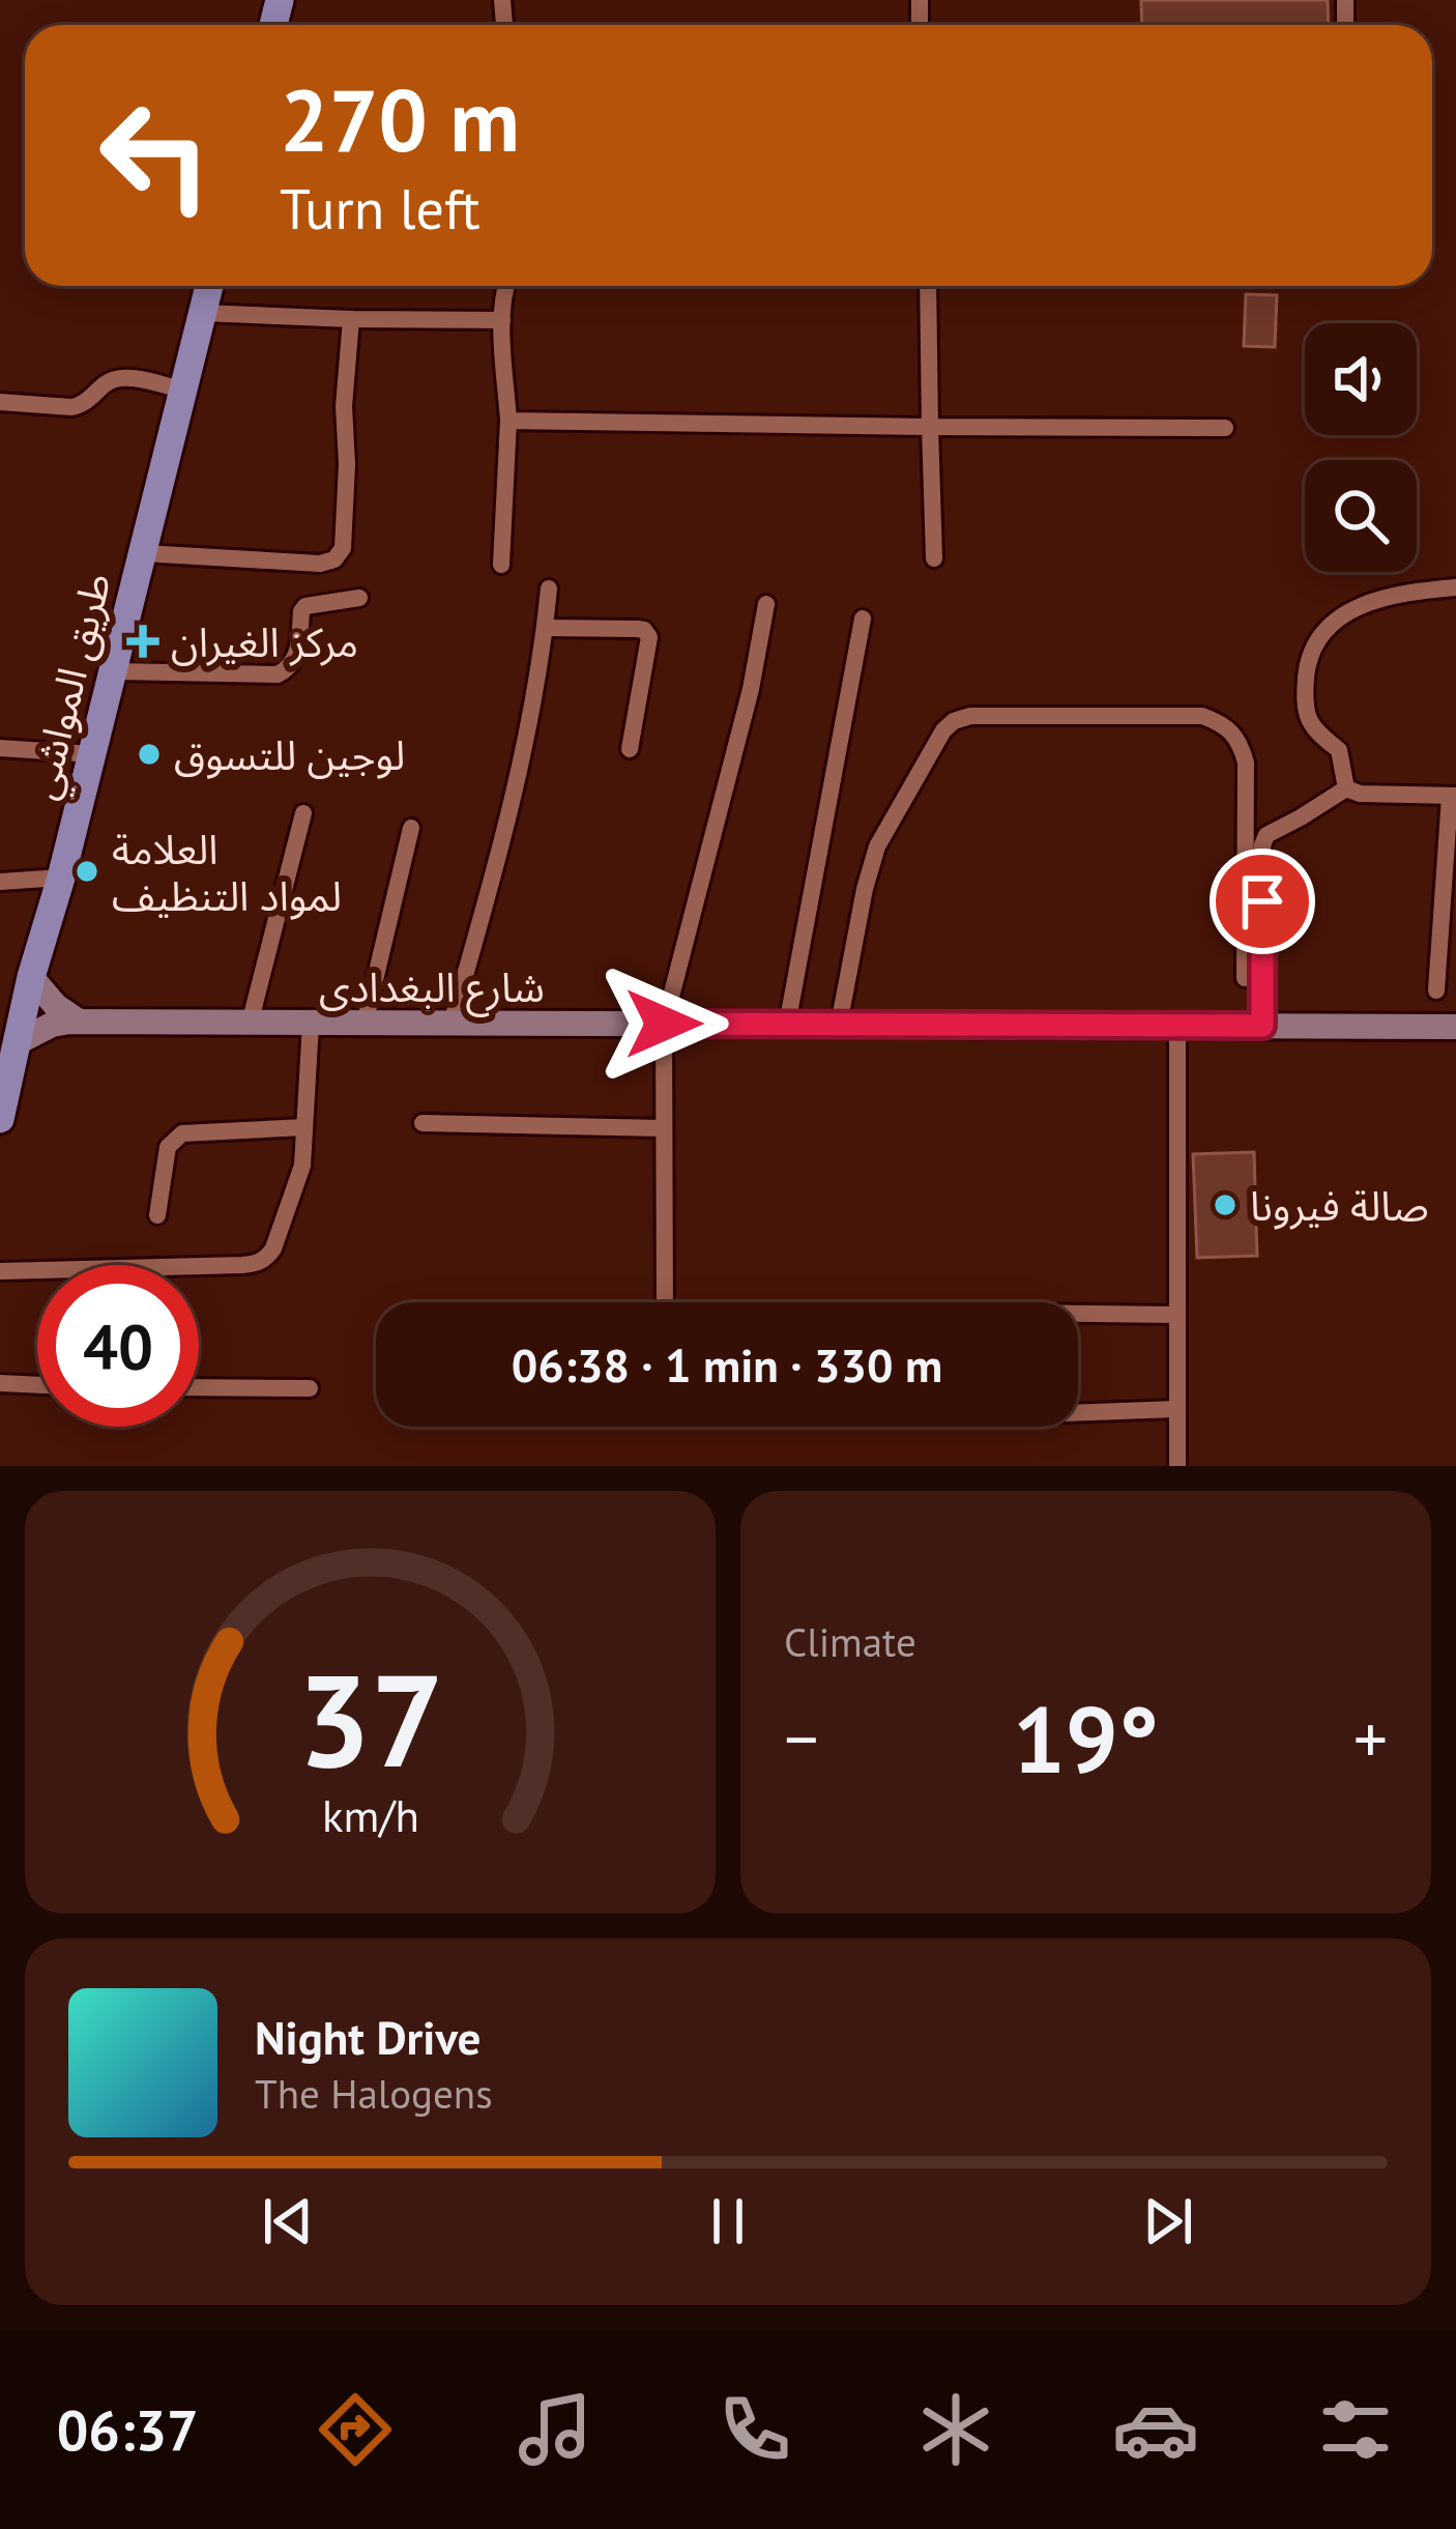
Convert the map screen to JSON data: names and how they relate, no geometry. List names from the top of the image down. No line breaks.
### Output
{"streets":{"main road":["طريق المواشي"],"street":["شارع البغدادى"]},"crossings":[["طريق المواشي","شارع البغدادى"]],"places":{"health":["مركز الغيران"],"other":["لوجين للتسوق","العلامة لمواد التنظيف","صالة فيرونا"]},"page":{"turn":["270 m","Turn left"],"limit":"40","trip":"06:38 · 1 min · 330 m","tile":"Climate","heat":["−","19°","+"],"song":["Night Drive","The Halogens"],"tabs":"06:37","gauge":["37","km/h"]}}
